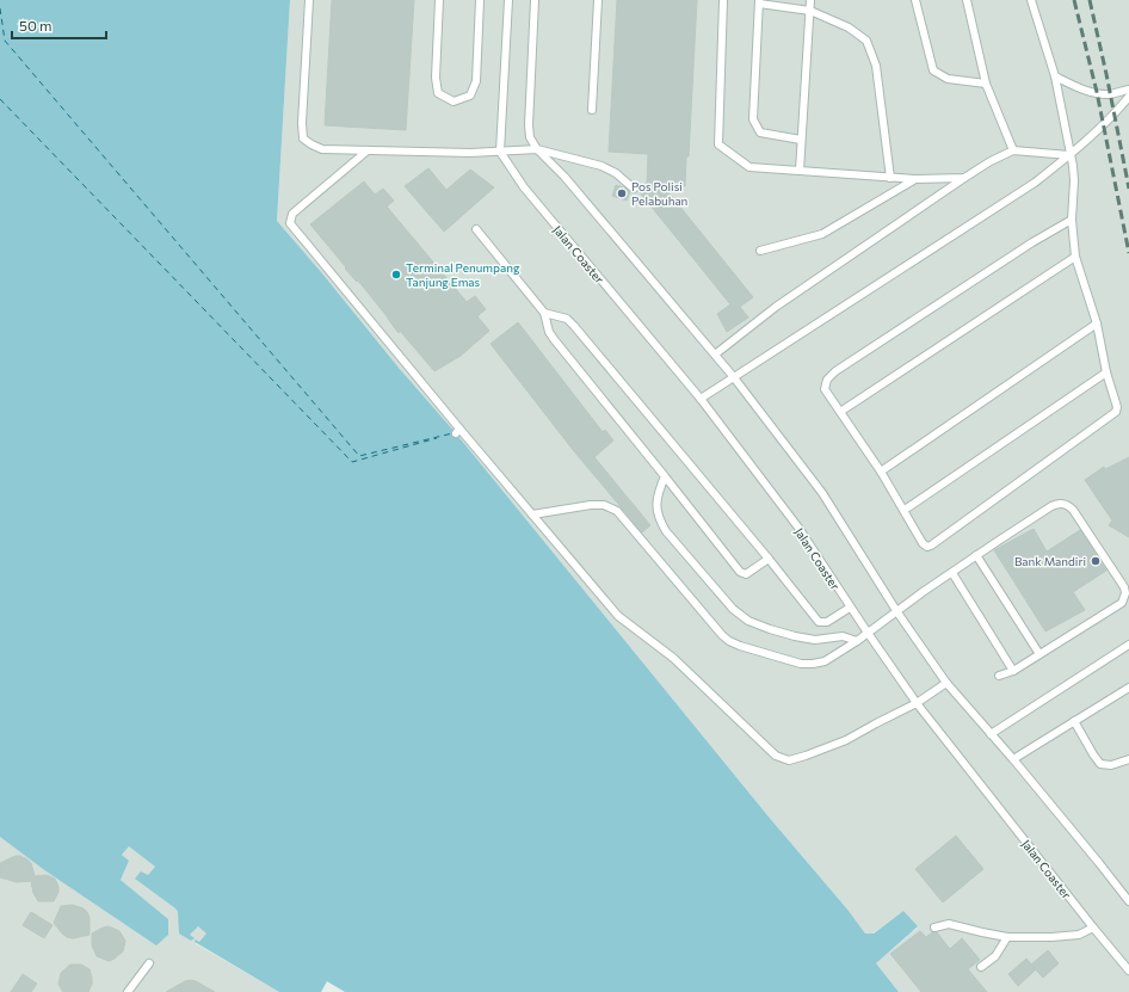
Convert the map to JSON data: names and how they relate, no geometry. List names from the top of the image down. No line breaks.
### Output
{"streets":{"lane":["Jalan Coaster"]},"places":["Pos Polisi Pelabuhan","Terminal Penumpang Tanjung Emas","Bank Mandiri"],"scale_bar":"50 m"}
